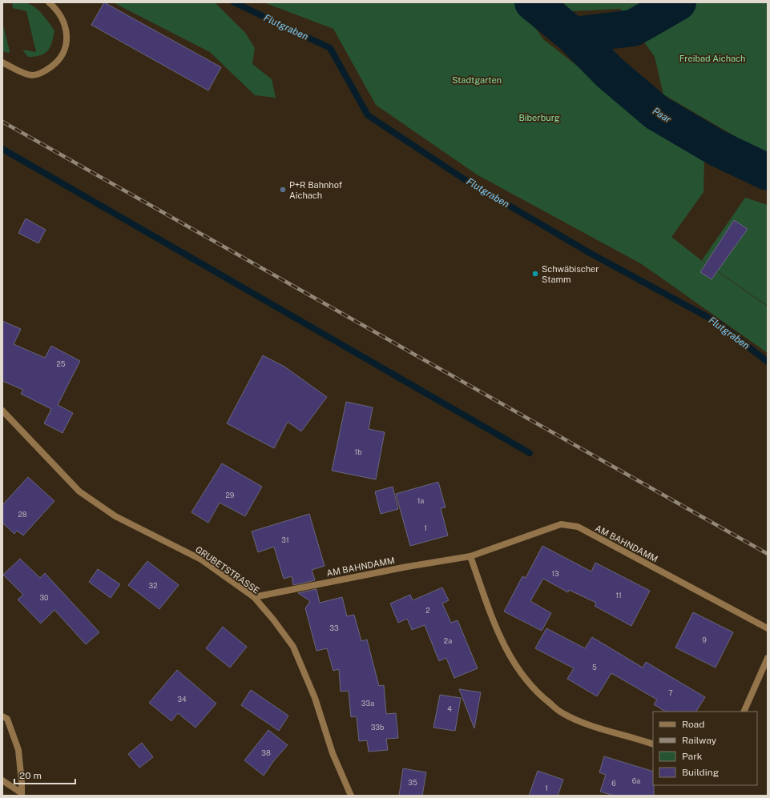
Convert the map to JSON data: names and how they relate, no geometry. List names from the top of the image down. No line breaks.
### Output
{"streets":{"street":["AM BAHNDAMM","GRUBETSTRASSE"]},"crossings":[["AM BAHNDAMM","GRUBETSTRASSE"]],"water":["Flutgraben","Paar"],"parks":["Freibad Aichach","Stadtgarten","Biberburg"],"places":["P+R Bahnhof Aichach","Schwäbischer Stamm"],"house_numbers":["25","1b","29","1a","28","1","31","13","32","11","30","2","33","9","2a","5","7","34","33a","4","33b","38","6a","35","6","1"],"legend":["Road","Railway","Park","Building"],"scale_bar":"20 m"}
